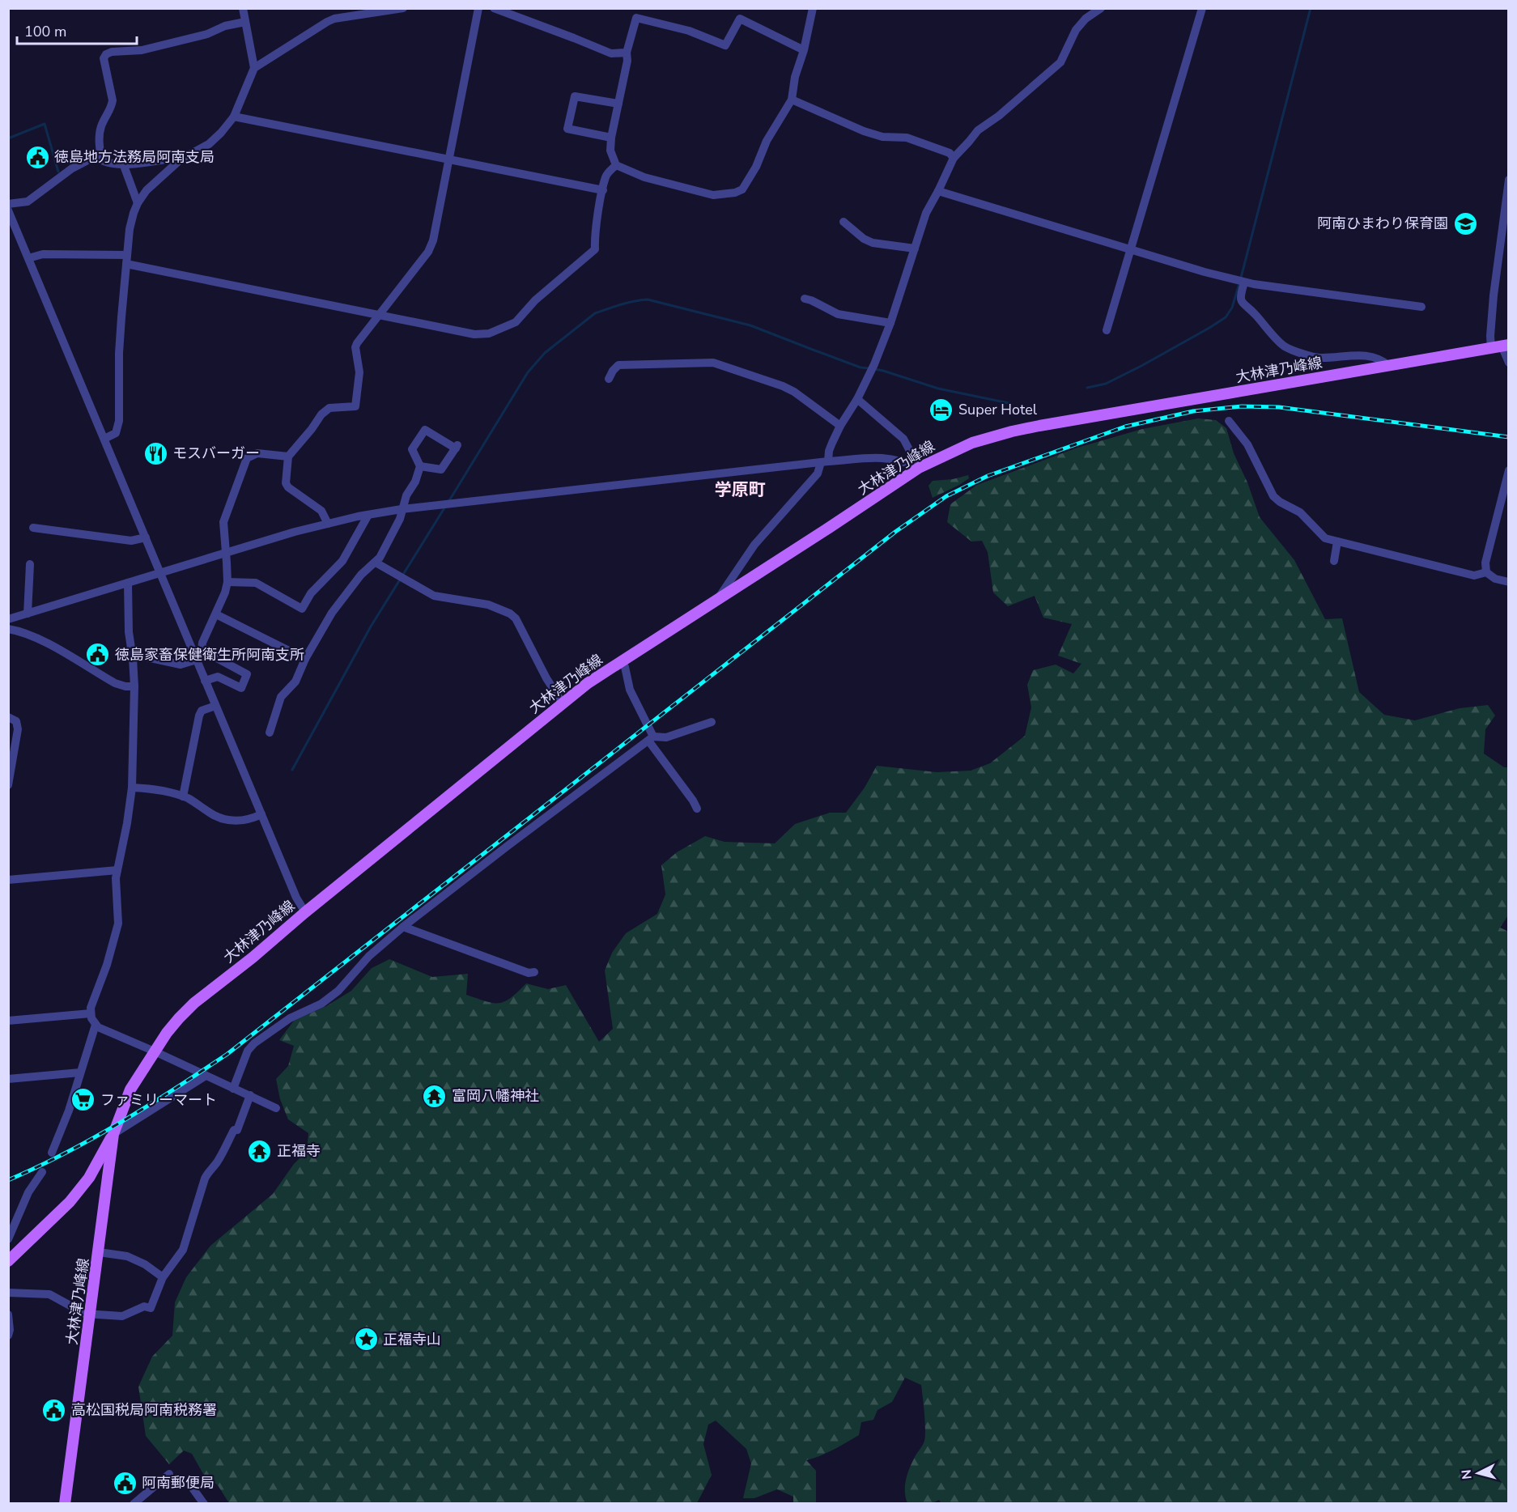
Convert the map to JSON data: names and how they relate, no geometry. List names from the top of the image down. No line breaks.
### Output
{"streets":{"main road":["大林津乃峰線"]},"districts":["学原町"],"places":{"public building":["徳島地方法務局阿南支局","徳島家畜保健衛生所阿南支所","高松国税局阿南税務署","阿南郵便局"],"school or university":["阿南ひまわり保育園"],"hotel":["Super Hotel"],"restaurant":["モスバーガー"],"temple":["富岡八幡神社","正福寺"],"supermarket":["ファミリーマート"],"place":["正福寺山"]},"scale_bar":"100 m","north":"left"}
